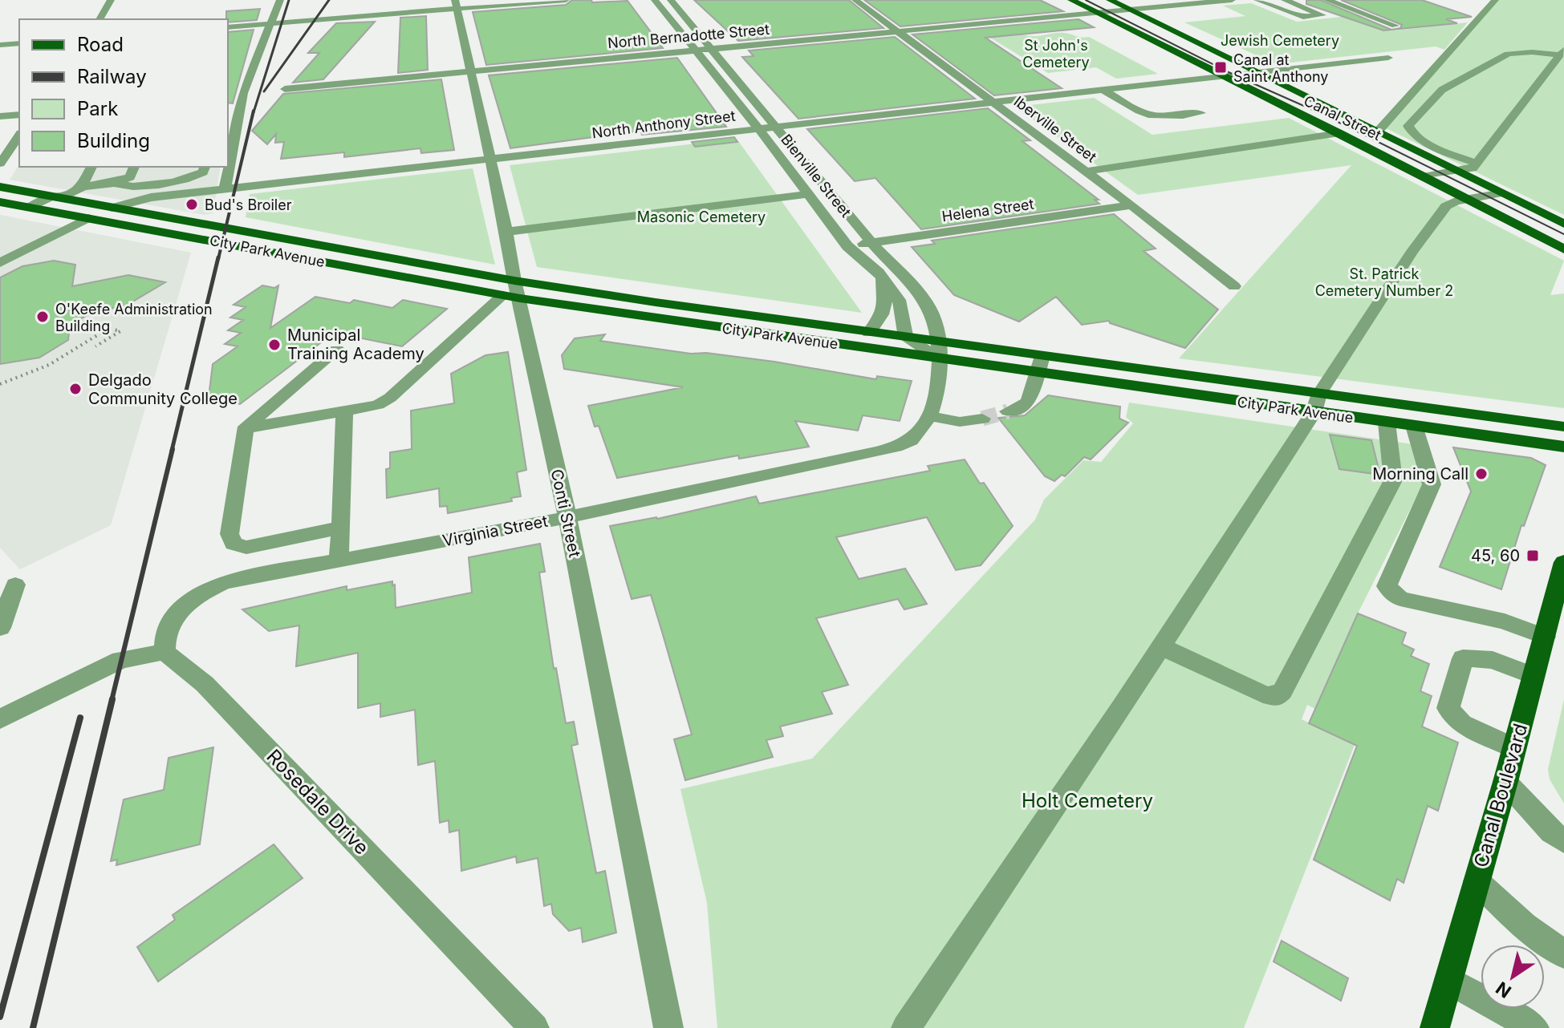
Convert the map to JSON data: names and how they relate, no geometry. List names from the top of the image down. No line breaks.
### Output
{"streets":{"main road":["Canal Street","City Park Avenue","Canal Boulevard"],"street":["North Bernadotte Street","North Anthony Street","Iberville Street","Bienville Street","Helena Street","Conti Street","Virginia Street","Rosedale Drive"]},"crossings":[["North Bernadotte Street","Canal Street"],["North Bernadotte Street","Iberville Street"],["North Bernadotte Street","Bienville Street"],["North Bernadotte Street","Conti Street"],["Canal Street","North Anthony Street"],["North Anthony Street","Iberville Street"],["North Anthony Street","Bienville Street"],["North Anthony Street","City Park Avenue"],["North Anthony Street","Conti Street"],["Iberville Street","Helena Street"],["Bienville Street","Helena Street"],["Bienville Street","City Park Avenue"],["Bienville Street","Virginia Street"],["City Park Avenue","Conti Street"],["Conti Street","Virginia Street"],["Virginia Street","Rosedale Drive"]],"parks":["Jewish Cemetery","St John's Cemetery","Masonic Cemetery","St. Patrick Cemetery Number 2","Holt Cemetery"],"places":{"transit":["Canal at Saint Anthony","45, 60"],"other":["Bud's Broiler","O'Keefe Administration Building","Municipal Training Academy","Delgado Community College","Morning Call"]},"legend":["Road","Railway","Park","Building"],"north":"bottom left"}
